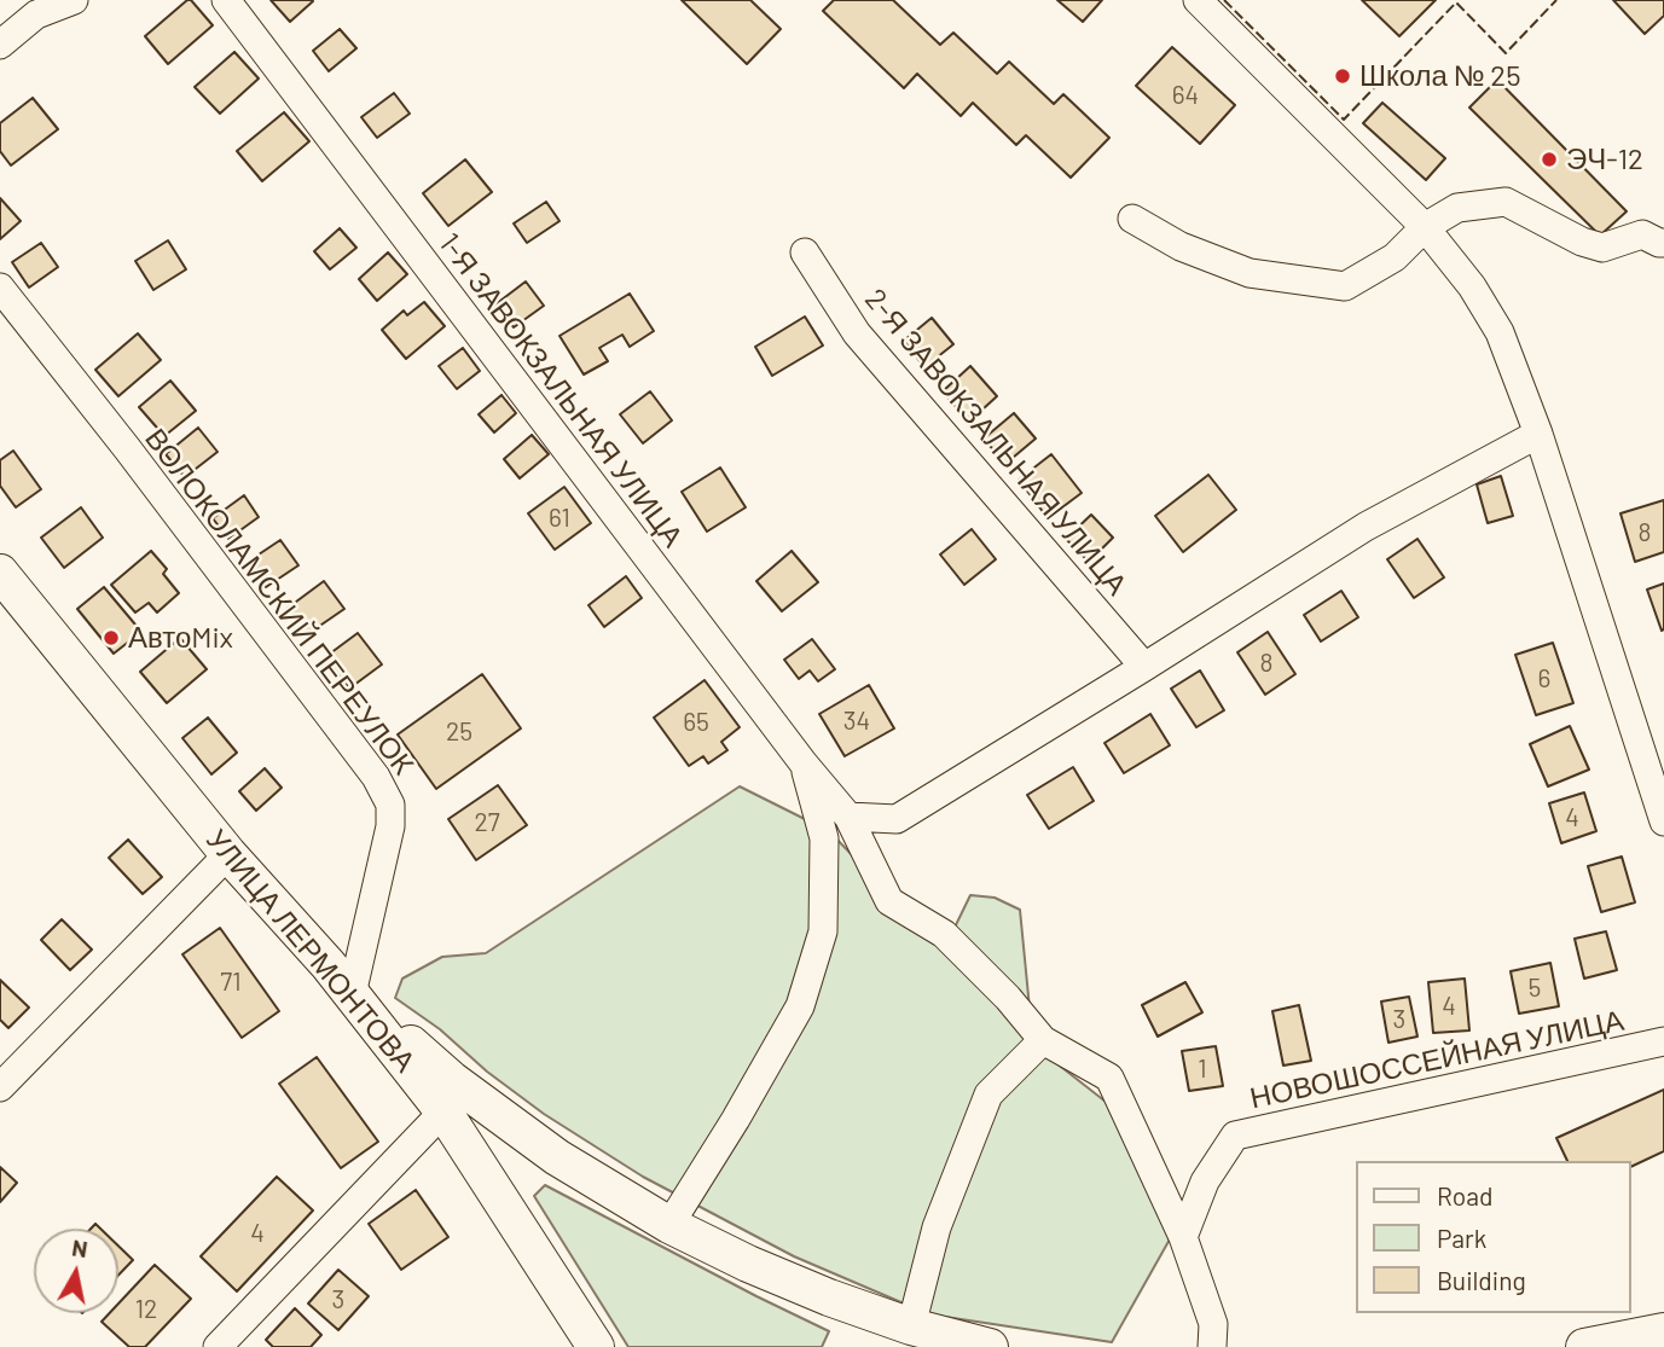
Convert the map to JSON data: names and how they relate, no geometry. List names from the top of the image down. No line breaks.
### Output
{"streets":{"main road":["УЛИЦА ЛЕРМОНТОВА"],"street":["1-Я ЗАВОКЗАЛЬНАЯ УЛИЦА","2-Я ЗАВОКЗАЛЬНАЯ УЛИЦА","ВОЛОКОЛАМСКИЙ ПЕРЕУЛОК","НОВОШОССЕЙНАЯ УЛИЦА"]},"crossings":[["ВОЛОКОЛАМСКИЙ ПЕРЕУЛОК","УЛИЦА ЛЕРМОНТОВА"]],"places":["Школа № 25","ЭЧ-12","АвтоMix"],"house_numbers":["64","61","8","8","6","34","65","25","4","27","71","5","4","3","1","4","3","12"],"legend":["Road","Park","Building"],"north":"top"}
